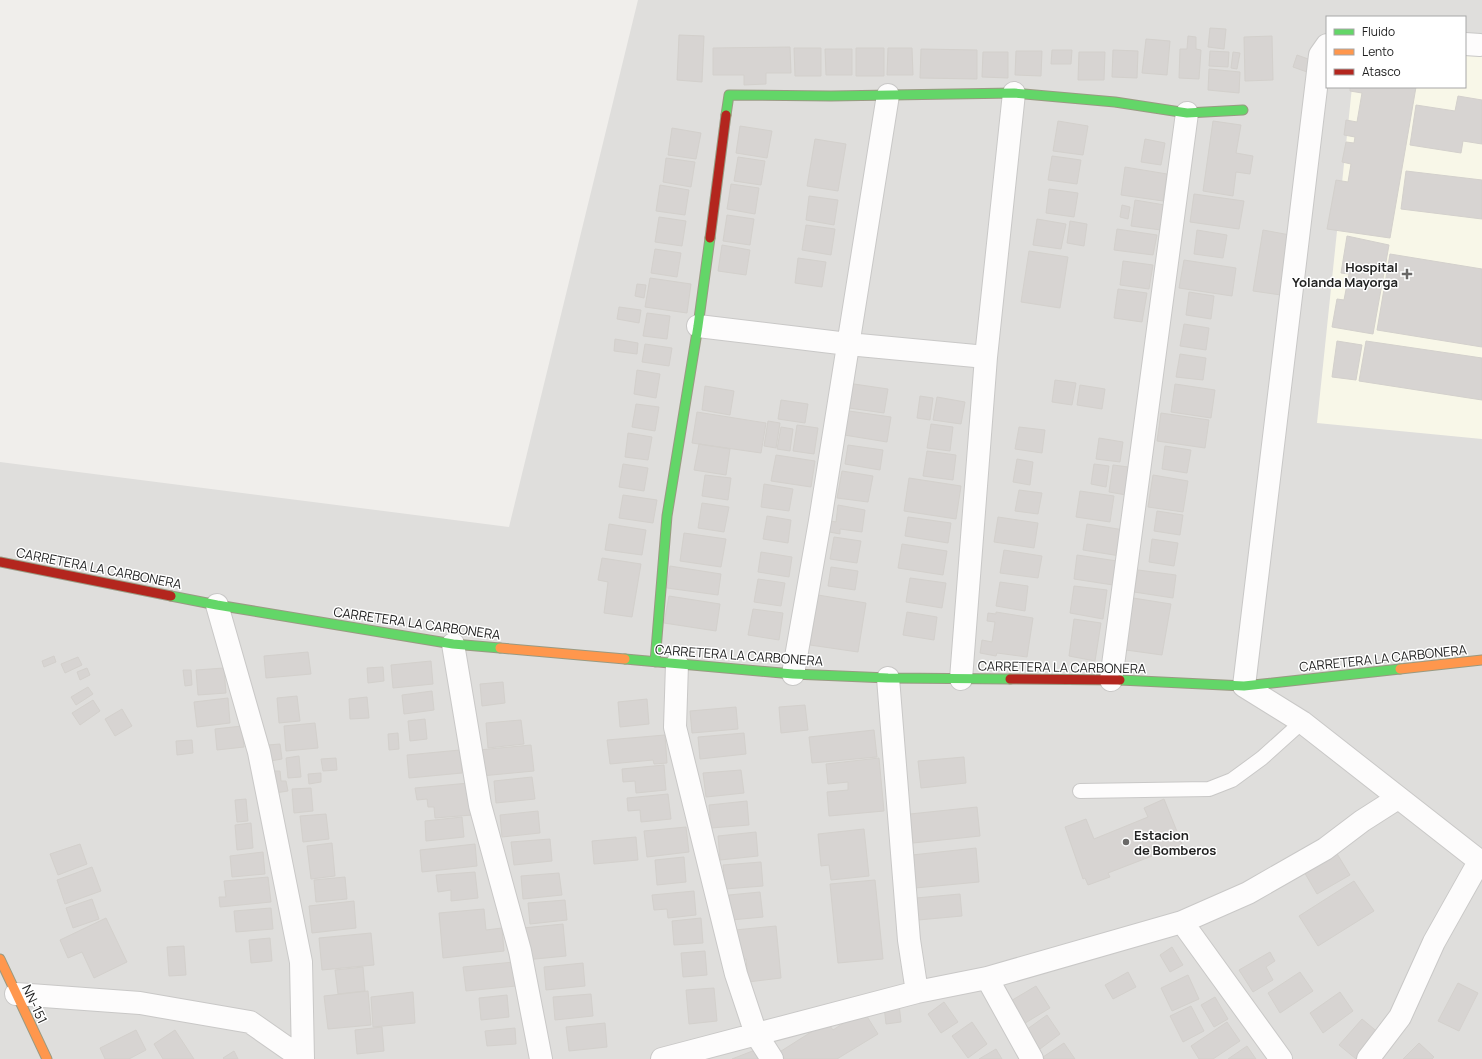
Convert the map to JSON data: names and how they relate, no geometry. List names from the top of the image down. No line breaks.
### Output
{"streets":{"street":["CARRETERA LA CARBONERA","NN-151"]},"places":{"health":["Hospital Yolanda Mayorga"],"other":["Estacion de Bomberos"]},"legend":["Fluido","Lento","Atasco"]}
